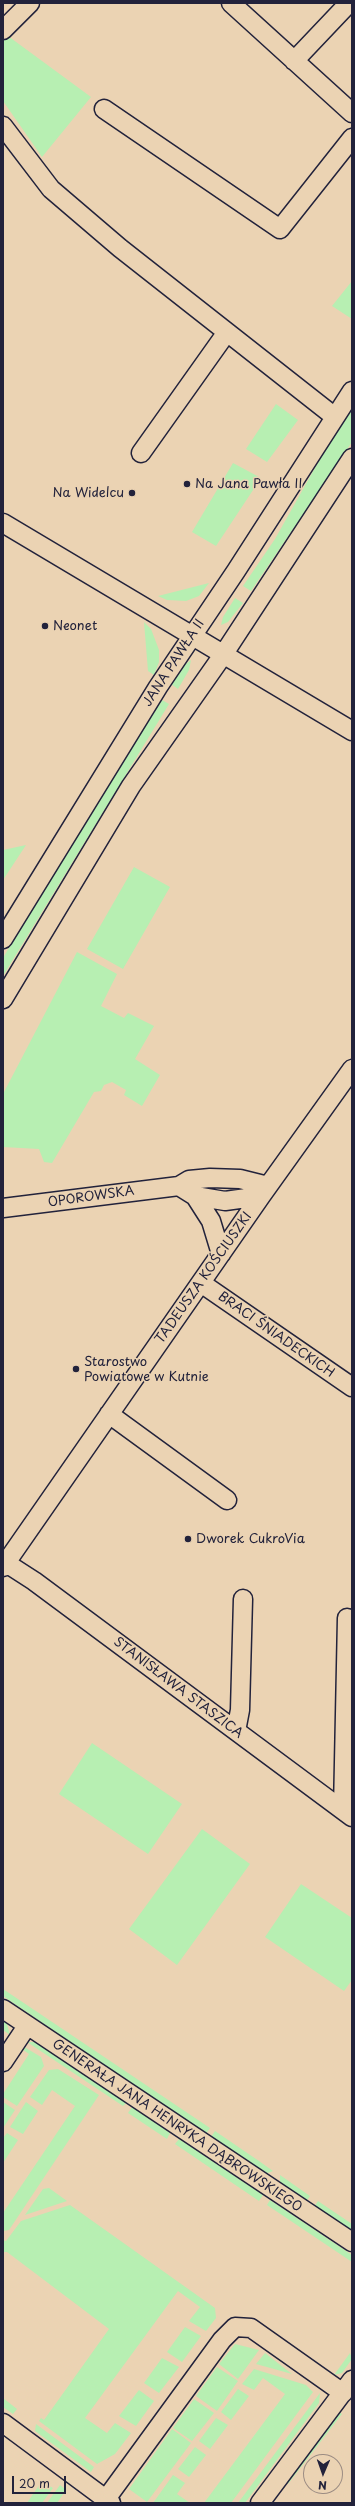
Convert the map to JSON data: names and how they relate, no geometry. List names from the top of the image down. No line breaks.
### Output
{"streets":{"street":["JANA PAWŁA II","OPOROWSKA","TADEUSZA KOŚCIUSZKI","BRACI ŚNIADECKICH","STANISŁAWA STASZICA","GENERAŁA JANA HENRYKA DĄBROWSKIEGO"]},"crossings":[["OPOROWSKA","TADEUSZA KOŚCIUSZKI"],["TADEUSZA KOŚCIUSZKI","BRACI ŚNIADECKICH"],["TADEUSZA KOŚCIUSZKI","STANISŁAWA STASZICA"]],"places":["Na Jana Pawła II","Na Widelcu","Neonet","Starostwo Powiatowe w Kutnie","Dworek CukroVia"],"scale_bar":"20 m","north":"bottom"}
